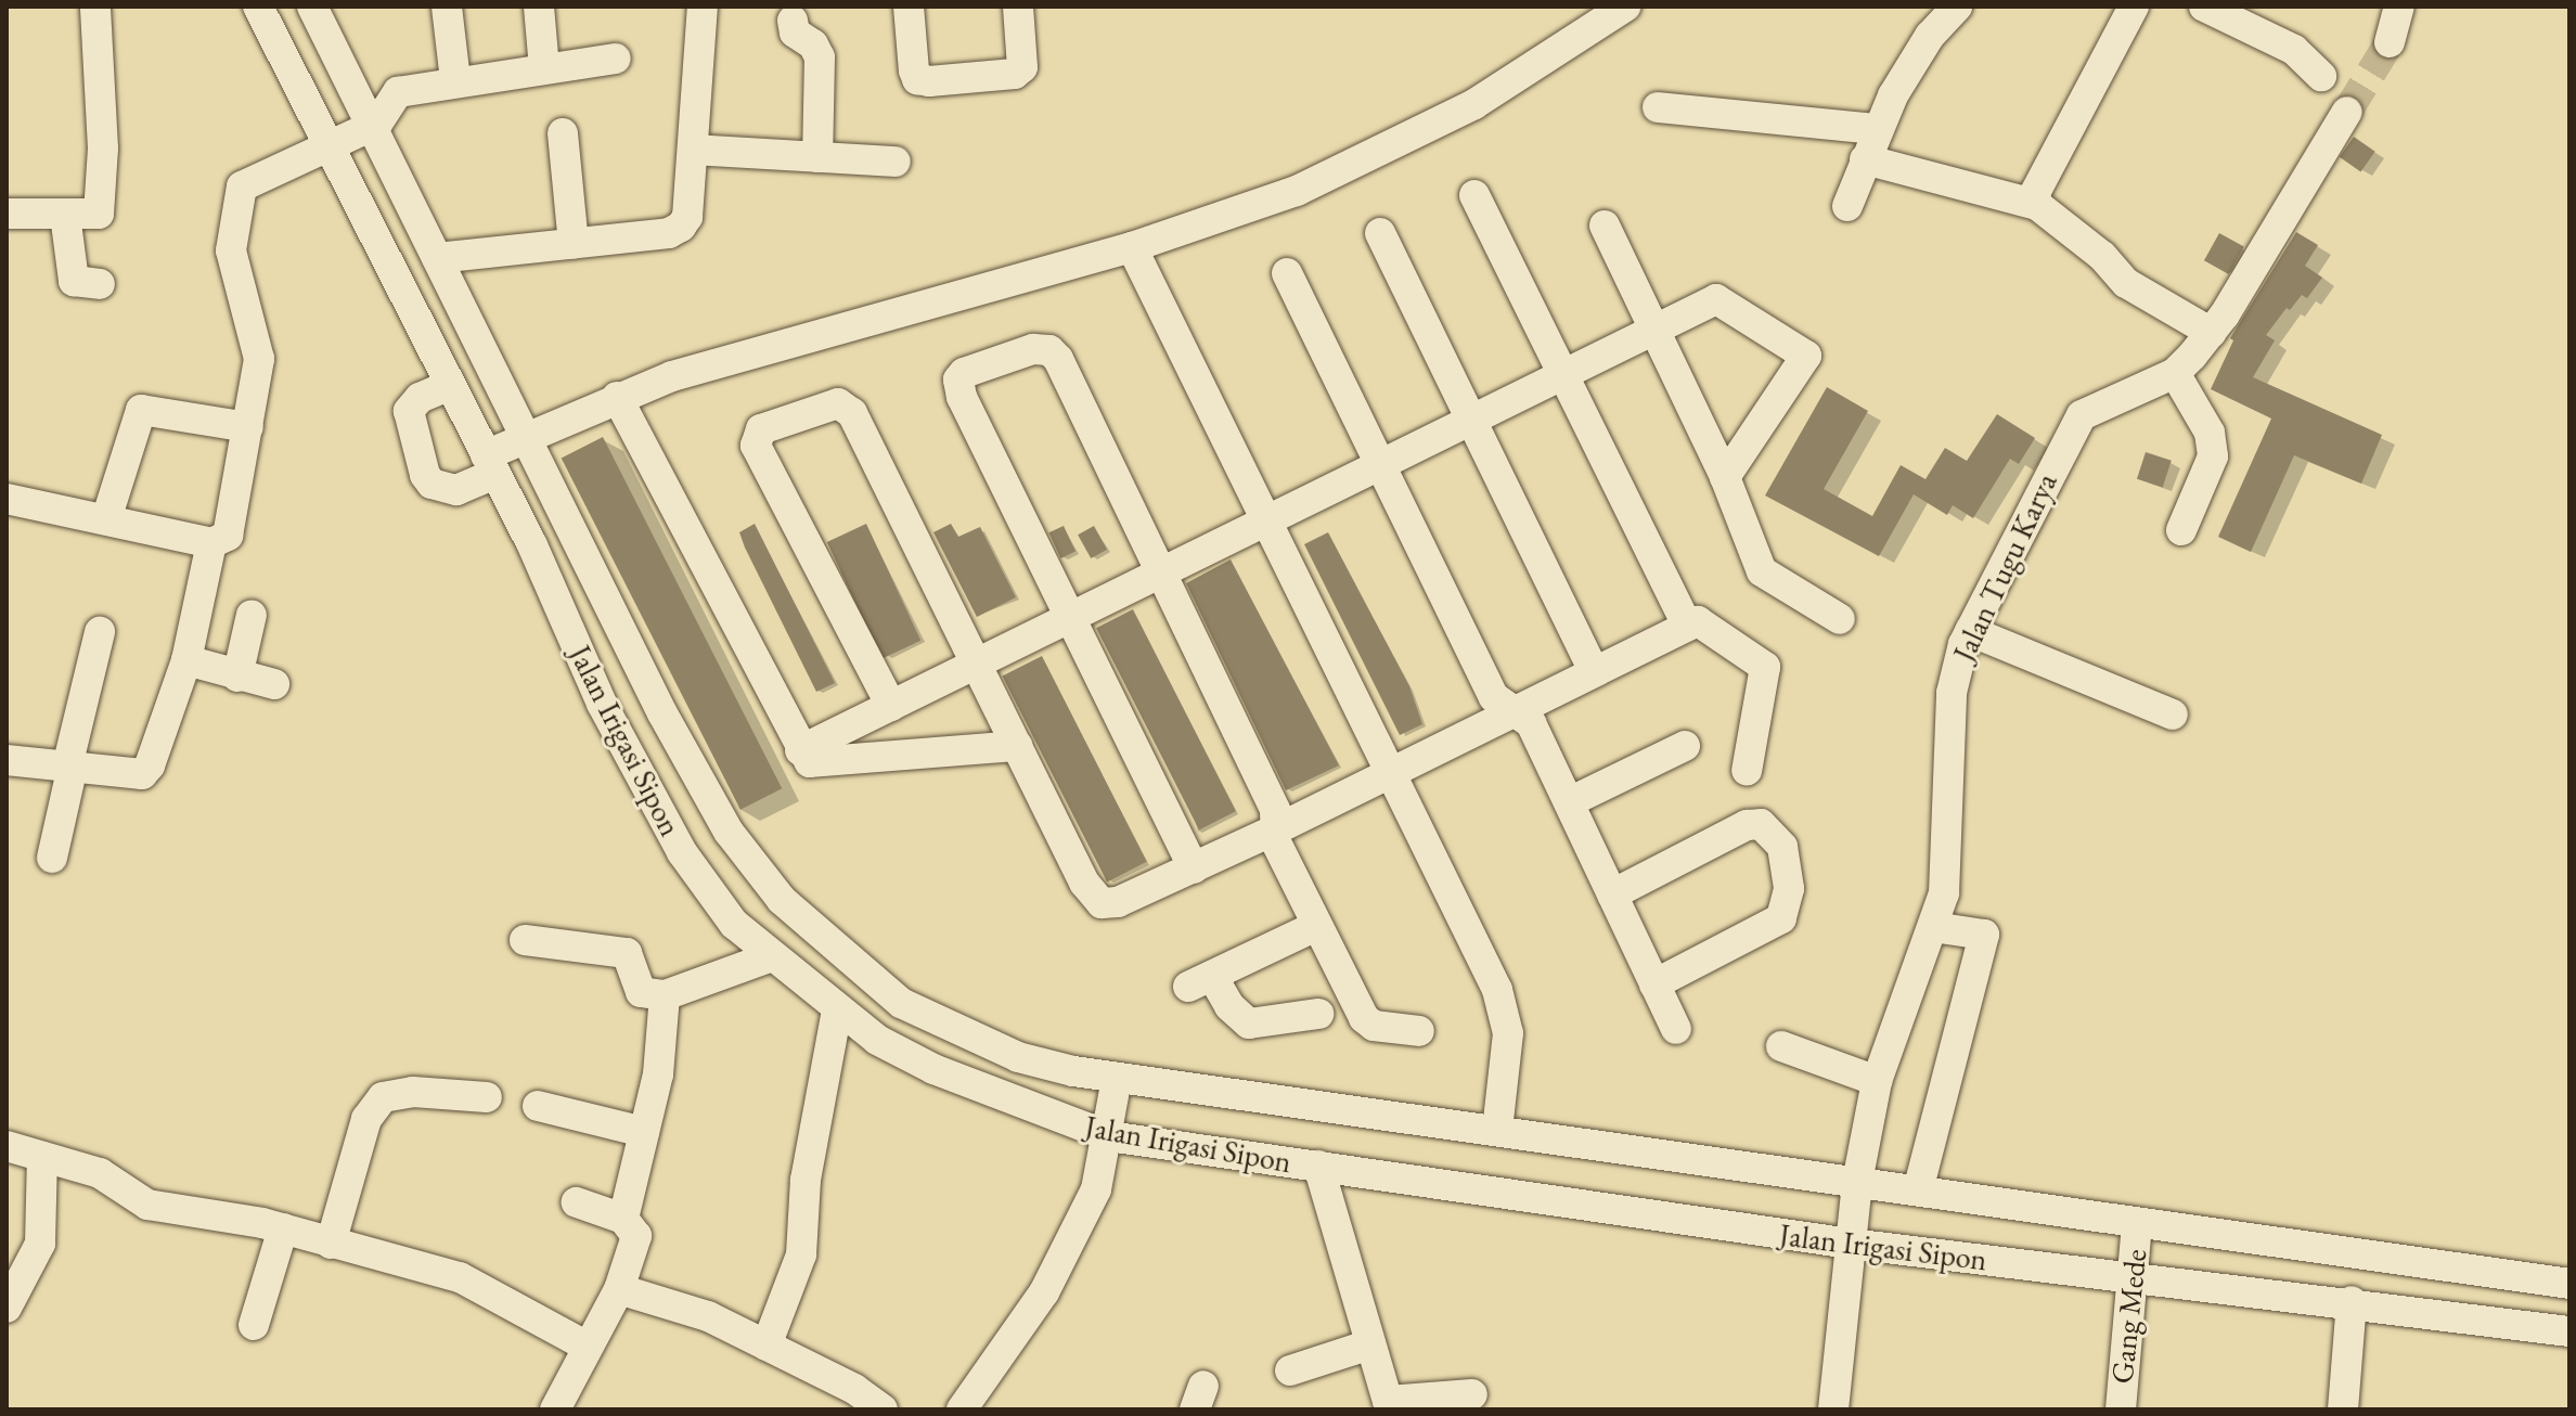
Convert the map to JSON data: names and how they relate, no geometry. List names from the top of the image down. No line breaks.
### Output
{"streets":{"street":["Jalan Tugu Karya","Jalan Irigasi Sipon","Gang Mede"]},"crossings":[["Jalan Tugu Karya","Jalan Irigasi Sipon"],["Jalan Irigasi Sipon","Gang Mede"]]}
